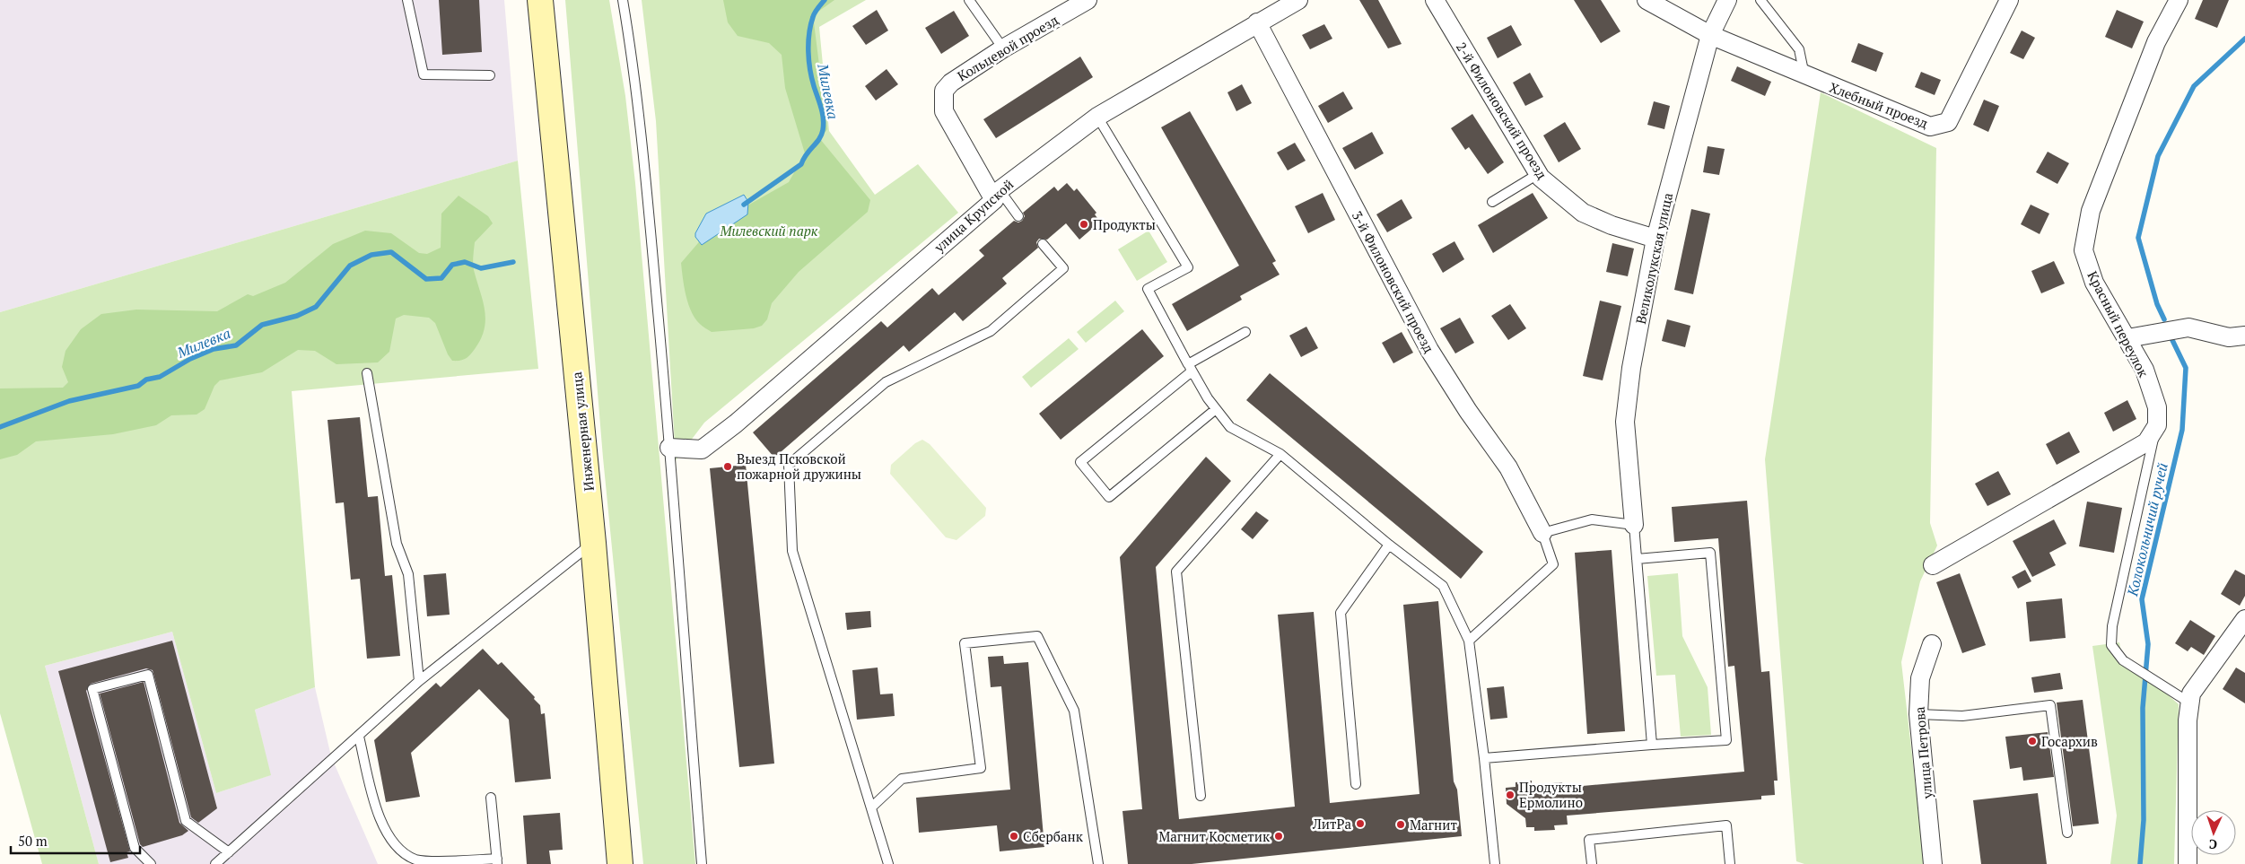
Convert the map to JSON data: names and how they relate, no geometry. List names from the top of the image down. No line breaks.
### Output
{"streets":{"main road":["Инженерная улица"],"street":["Кольцевой проезд","Хлебный проезд","2-й Филоновский проезд","улица Крупской","Великолукская улица","3-й Филоновский проезд","Красный переулок","улица Петрова"]},"crossings":[["Кольцевой проезд","улица Крупской"],["Хлебный проезд","Великолукская улица"],["2-й Филоновский проезд","Великолукская улица"],["улица Крупской","3-й Филоновский проезд"]],"water":["Милевка","Колокольничий ручей"],"parks":["Милевский парк"],"places":["Продукты","Выезд Псковской пожарной дружины","Госархив","Продукты Ермолино","ЛитРа","Магнит","Сбербанк","Магнит Косметик"],"scale_bar":"50 m","north":"bottom"}
